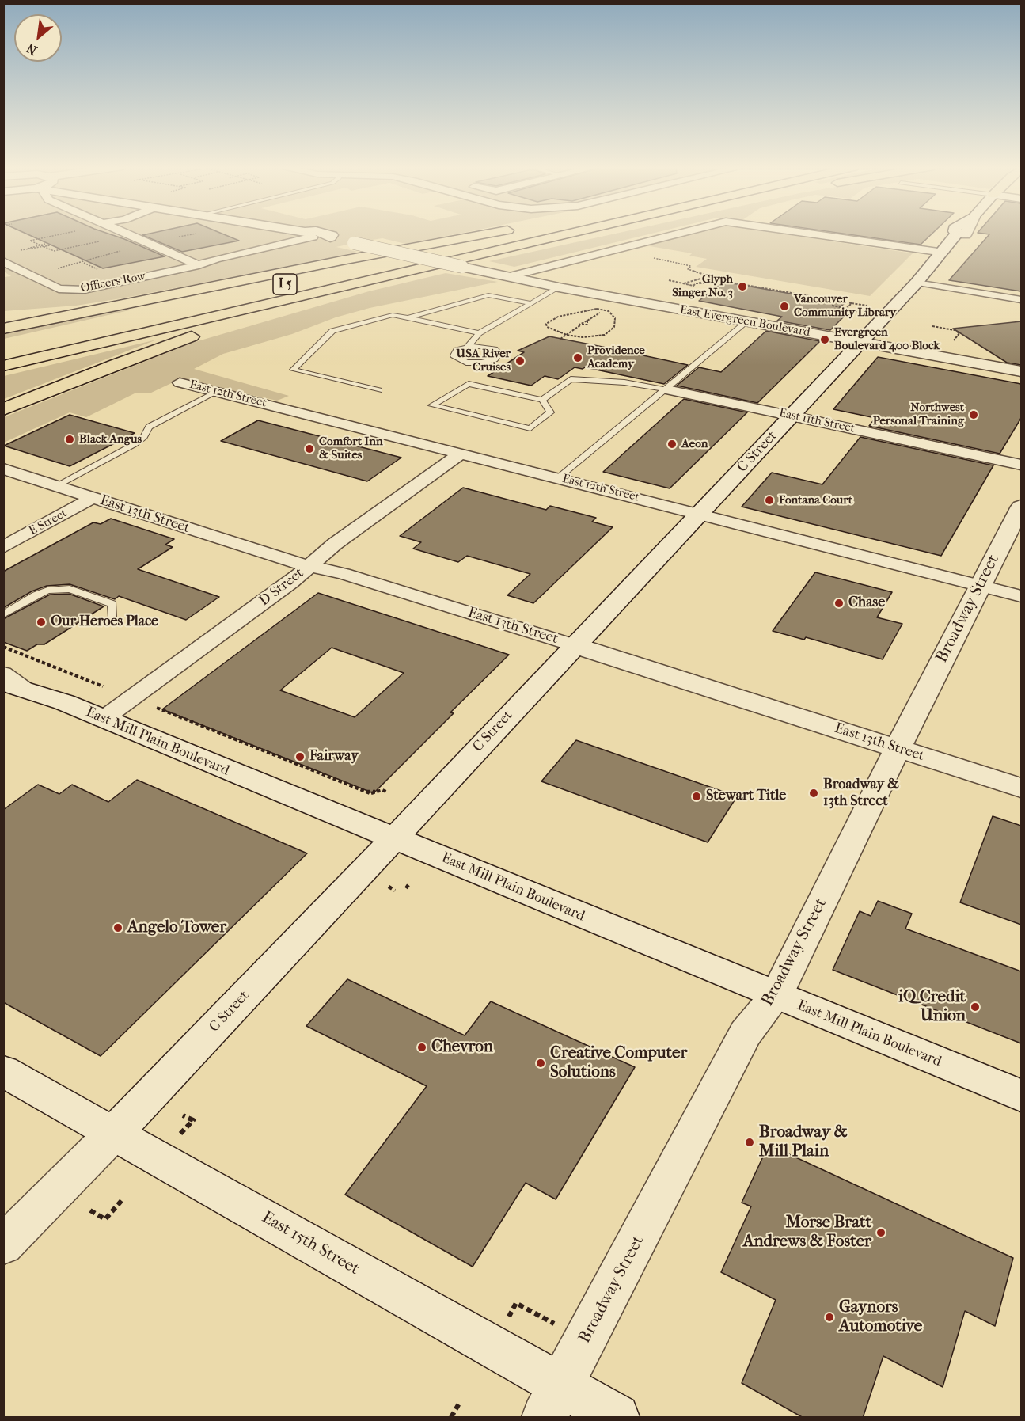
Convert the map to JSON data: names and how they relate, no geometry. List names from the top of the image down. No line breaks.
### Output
{"streets":{"highway":["I 5"],"street":["Officers Row","East Evergreen Boulevard","East 12th Street","East 11th Street","C Street","East 13th Street","E Street","D Street","Broadway Street","East Mill Plain Boulevard","East 15th Street"]},"crossings":[["Officers Row","East Evergreen Boulevard"],["East Evergreen Boulevard","C Street"],["East 12th Street","C Street"],["East 12th Street","D Street"],["East 12th Street","Broadway Street"],["East 11th Street","C Street"],["C Street","East 13th Street"],["C Street","East Mill Plain Boulevard"],["C Street","East 15th Street"],["East 13th Street","E Street"],["East 13th Street","D Street"],["East 13th Street","Broadway Street"],["D Street","East Mill Plain Boulevard"],["Broadway Street","East Mill Plain Boulevard"],["Broadway Street","East 15th Street"]],"places":["Glyph Singer No. 3","Vancouver Community Library","Evergreen Boulevard 400 Block","Providence Academy","USA River Cruises","Northwest Personal Training","Black Angus","Aeon","Comfort Inn & Suites","Fontana Court","Chase","Our Heroes Place","Fairway","Broadway & 13th Street","Stewart Title","Angelo Tower","iQ Credit Union","Chevron","Creative Computer Solutions","Broadway & Mill Plain","Morse Bratt Andrews & Foster","Gaynors Automotive"],"north":"bottom left"}
